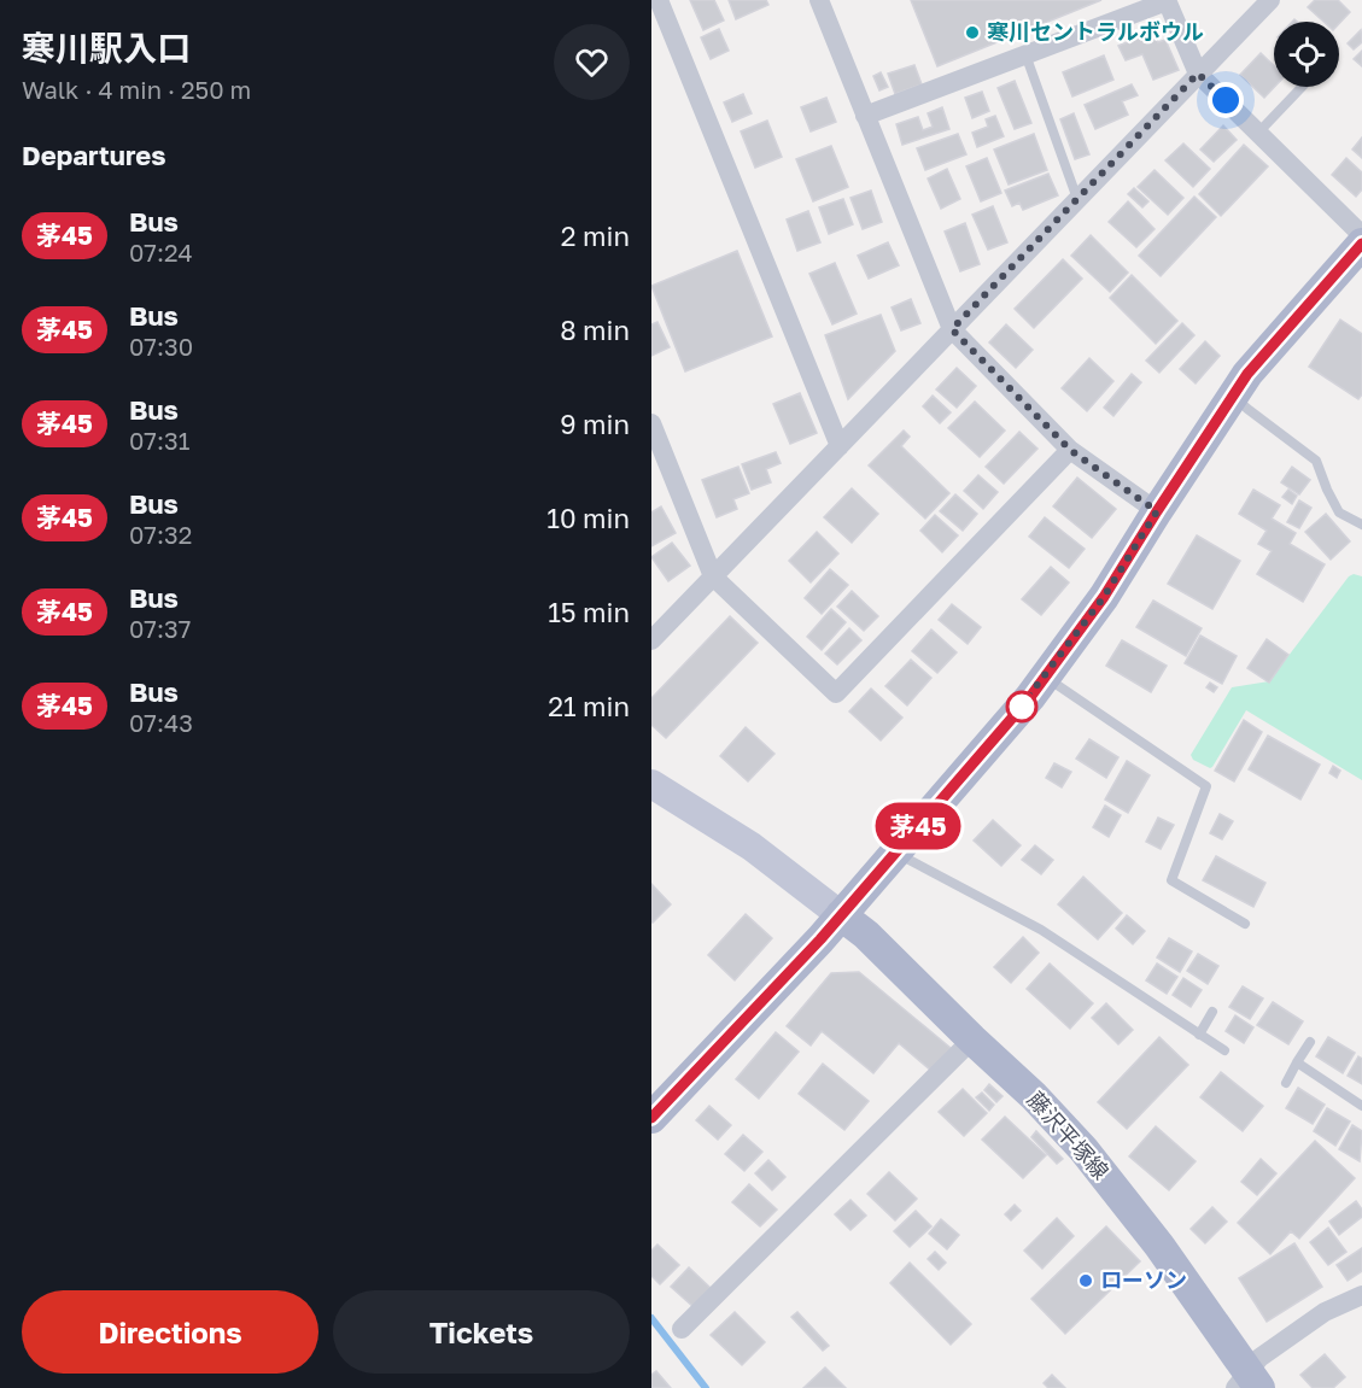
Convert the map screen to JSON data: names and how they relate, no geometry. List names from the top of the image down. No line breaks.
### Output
{"streets":{"main road":["藤沢平塚線"]},"places":["寒川セントラルボウル","ローソン"],"lines":["bus line 茅45"],"page":{"heading":[["寒川駅入口","Walk · 4 min · 250 m"],"Departures"],"on_map":"茅45","list":[{"mark":"茅45","name":"Bus","note":"07:24","value":"2 min"},{"mark":"茅45","name":"Bus","note":"07:30","value":"8 min"},{"mark":"茅45","name":"Bus","note":"07:31","value":"9 min"},{"mark":"茅45","name":"Bus","note":"07:32","value":"10 min"},{"mark":"茅45","name":"Bus","note":"07:37","value":"15 min"},{"mark":"茅45","name":"Bus","note":"07:43","value":"21 min"}],"buttons":["Directions","Tickets"]}}
